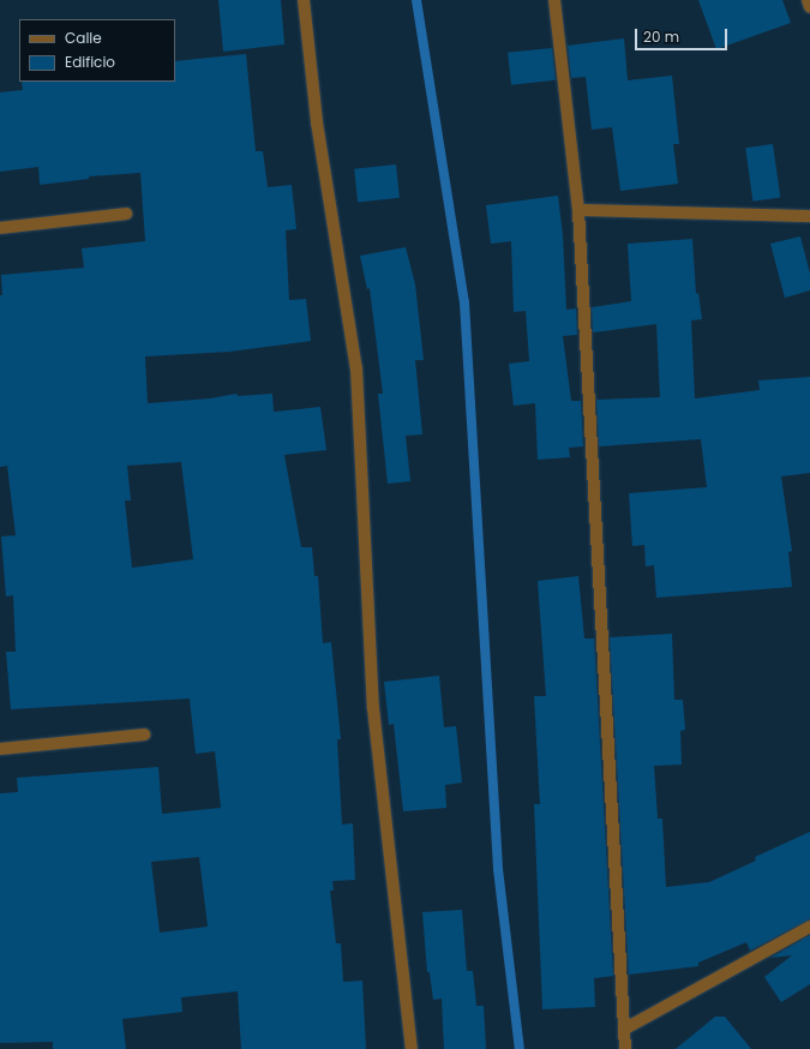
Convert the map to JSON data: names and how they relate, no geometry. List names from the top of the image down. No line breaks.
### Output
{"legend":["Calle","Edificio"],"scale_bar":"20 m"}
